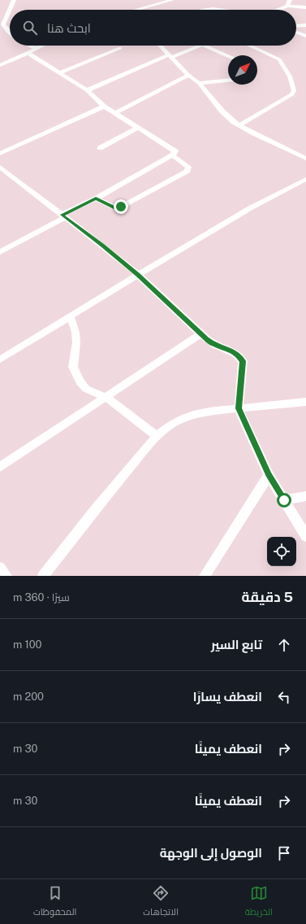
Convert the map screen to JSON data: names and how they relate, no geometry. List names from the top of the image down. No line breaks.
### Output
{"north":"top right","page":{"search":"ابحث هنا","heading":["5 دقيقة","سيرًا · 360 m"],"list":[["تابع السير","100 m"],["انعطف يسارًا","200 m"],["انعطف يمينًا","30 m"],["انعطف يمينًا","30 m"],"الوصول إلى الوجهة"],"nav":["الخريطة","الاتجاهات","المحفوظات"]}}
